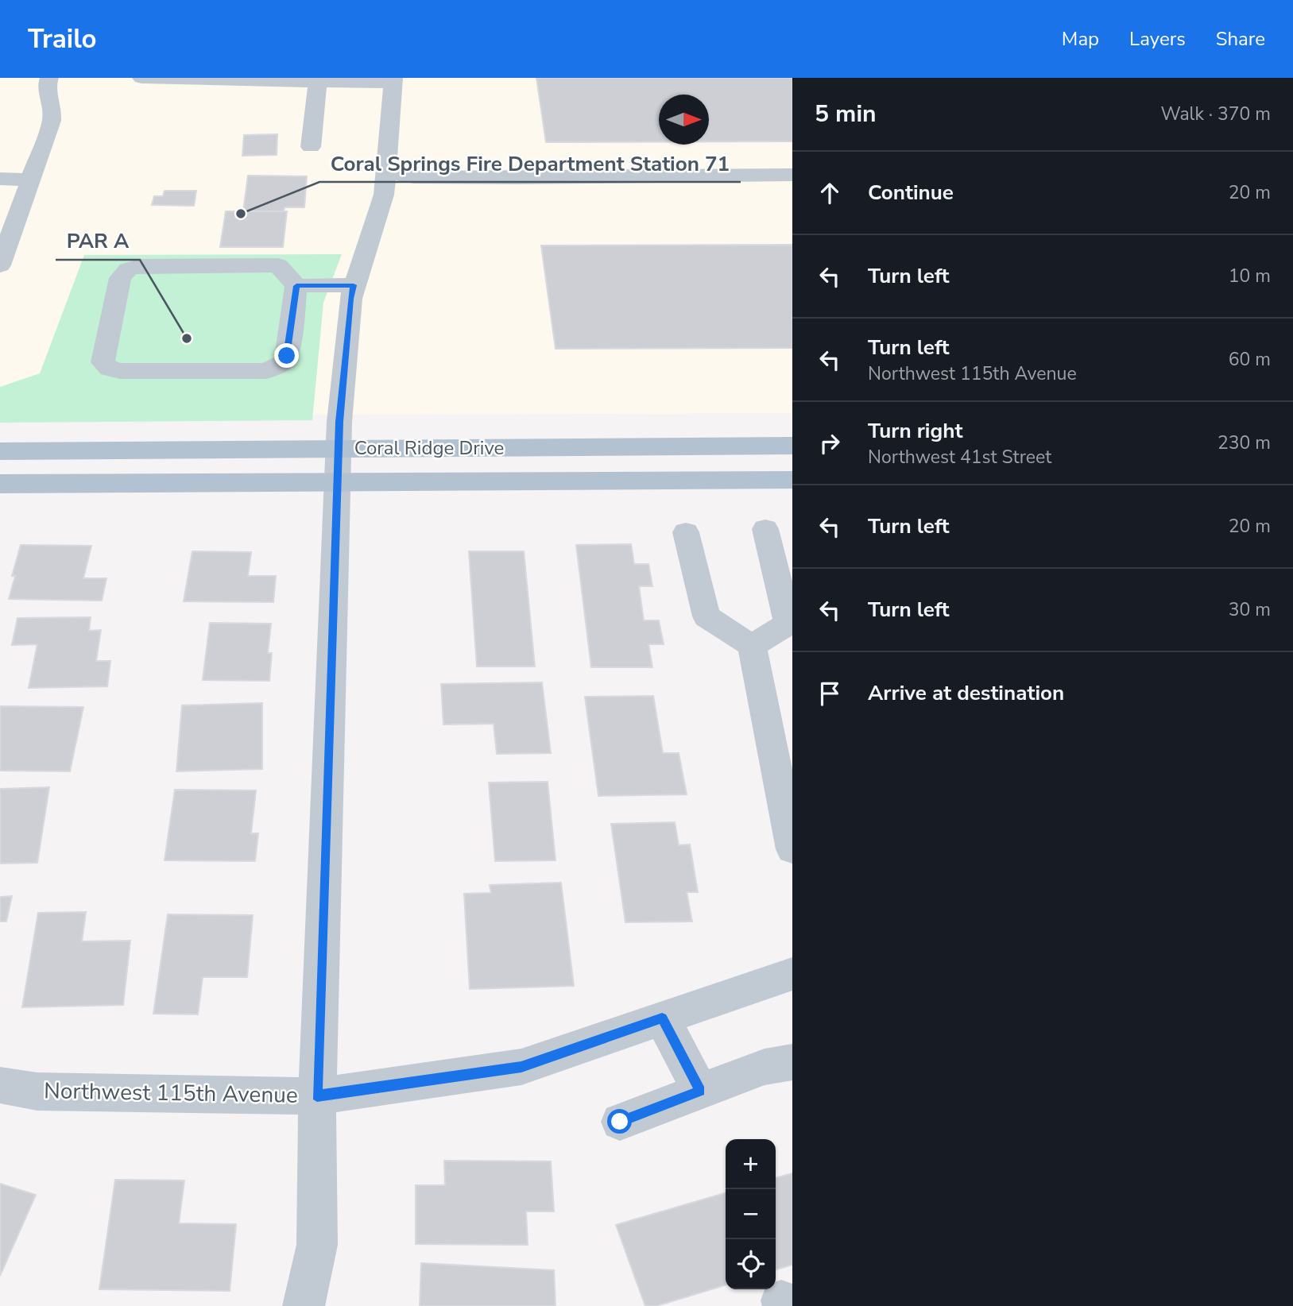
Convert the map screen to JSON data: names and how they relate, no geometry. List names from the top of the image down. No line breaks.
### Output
{"streets":{"main road":["Coral Ridge Drive"],"street":["Northwest 115th Avenue"]},"places":["Coral Springs Fire Department Station 71","PAR A"],"north":"right","page":{"header":"Trailo","nav":["Map","Layers","Share"],"heading":["5 min","Walk · 370 m"],"list":[["Continue","20 m"],["Turn left","10 m"],["Turn left","Northwest 115th Avenue","60 m"],["Turn right","Northwest 41st Street","230 m"],["Turn left","20 m"],["Turn left","30 m"],"Arrive at destination"],"map_buttons":["+","−"]}}
